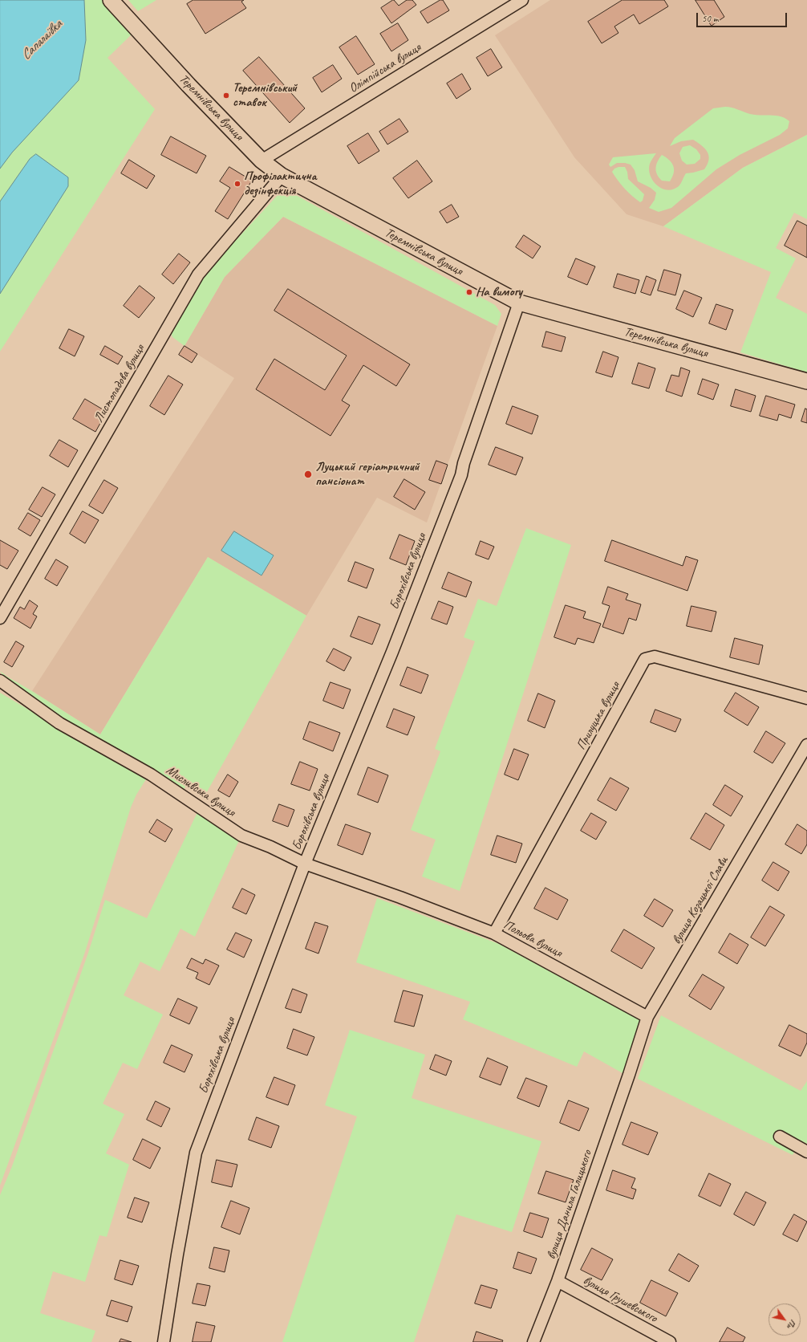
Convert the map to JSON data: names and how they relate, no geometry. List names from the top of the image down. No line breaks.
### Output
{"streets":{"street":["Олімпійська вулиця","Теремнівська вулиця","Листопадова вулиця","Борохівська вулиця","Прилуцька вулиця","Мисливська вулиця","вулиця Козацької Слави","Польова вулиця","вулиця Данила Галицького","вулиця Грушевського"]},"crossings":[["Олімпійська вулиця","Теремнівська вулиця"],["Теремнівська вулиця","Листопадова вулиця"],["Теремнівська вулиця","Борохівська вулиця"],["Борохівська вулиця","Мисливська вулиця"],["Прилуцька вулиця","Польова вулиця"],["Мисливська вулиця","Польова вулиця"],["вулиця Козацької Слави","Польова вулиця"],["вулиця Козацької Слави","вулиця Данила Галицького"],["вулиця Данила Галицького","вулиця Грушевського"]],"water":["Сапалаївка"],"places":["Теремнівський ставок","Профілактична дезінфекція","На вимогу","Луцький геріатричний пансіонат"],"scale_bar":"50 m","north":"bottom right"}
